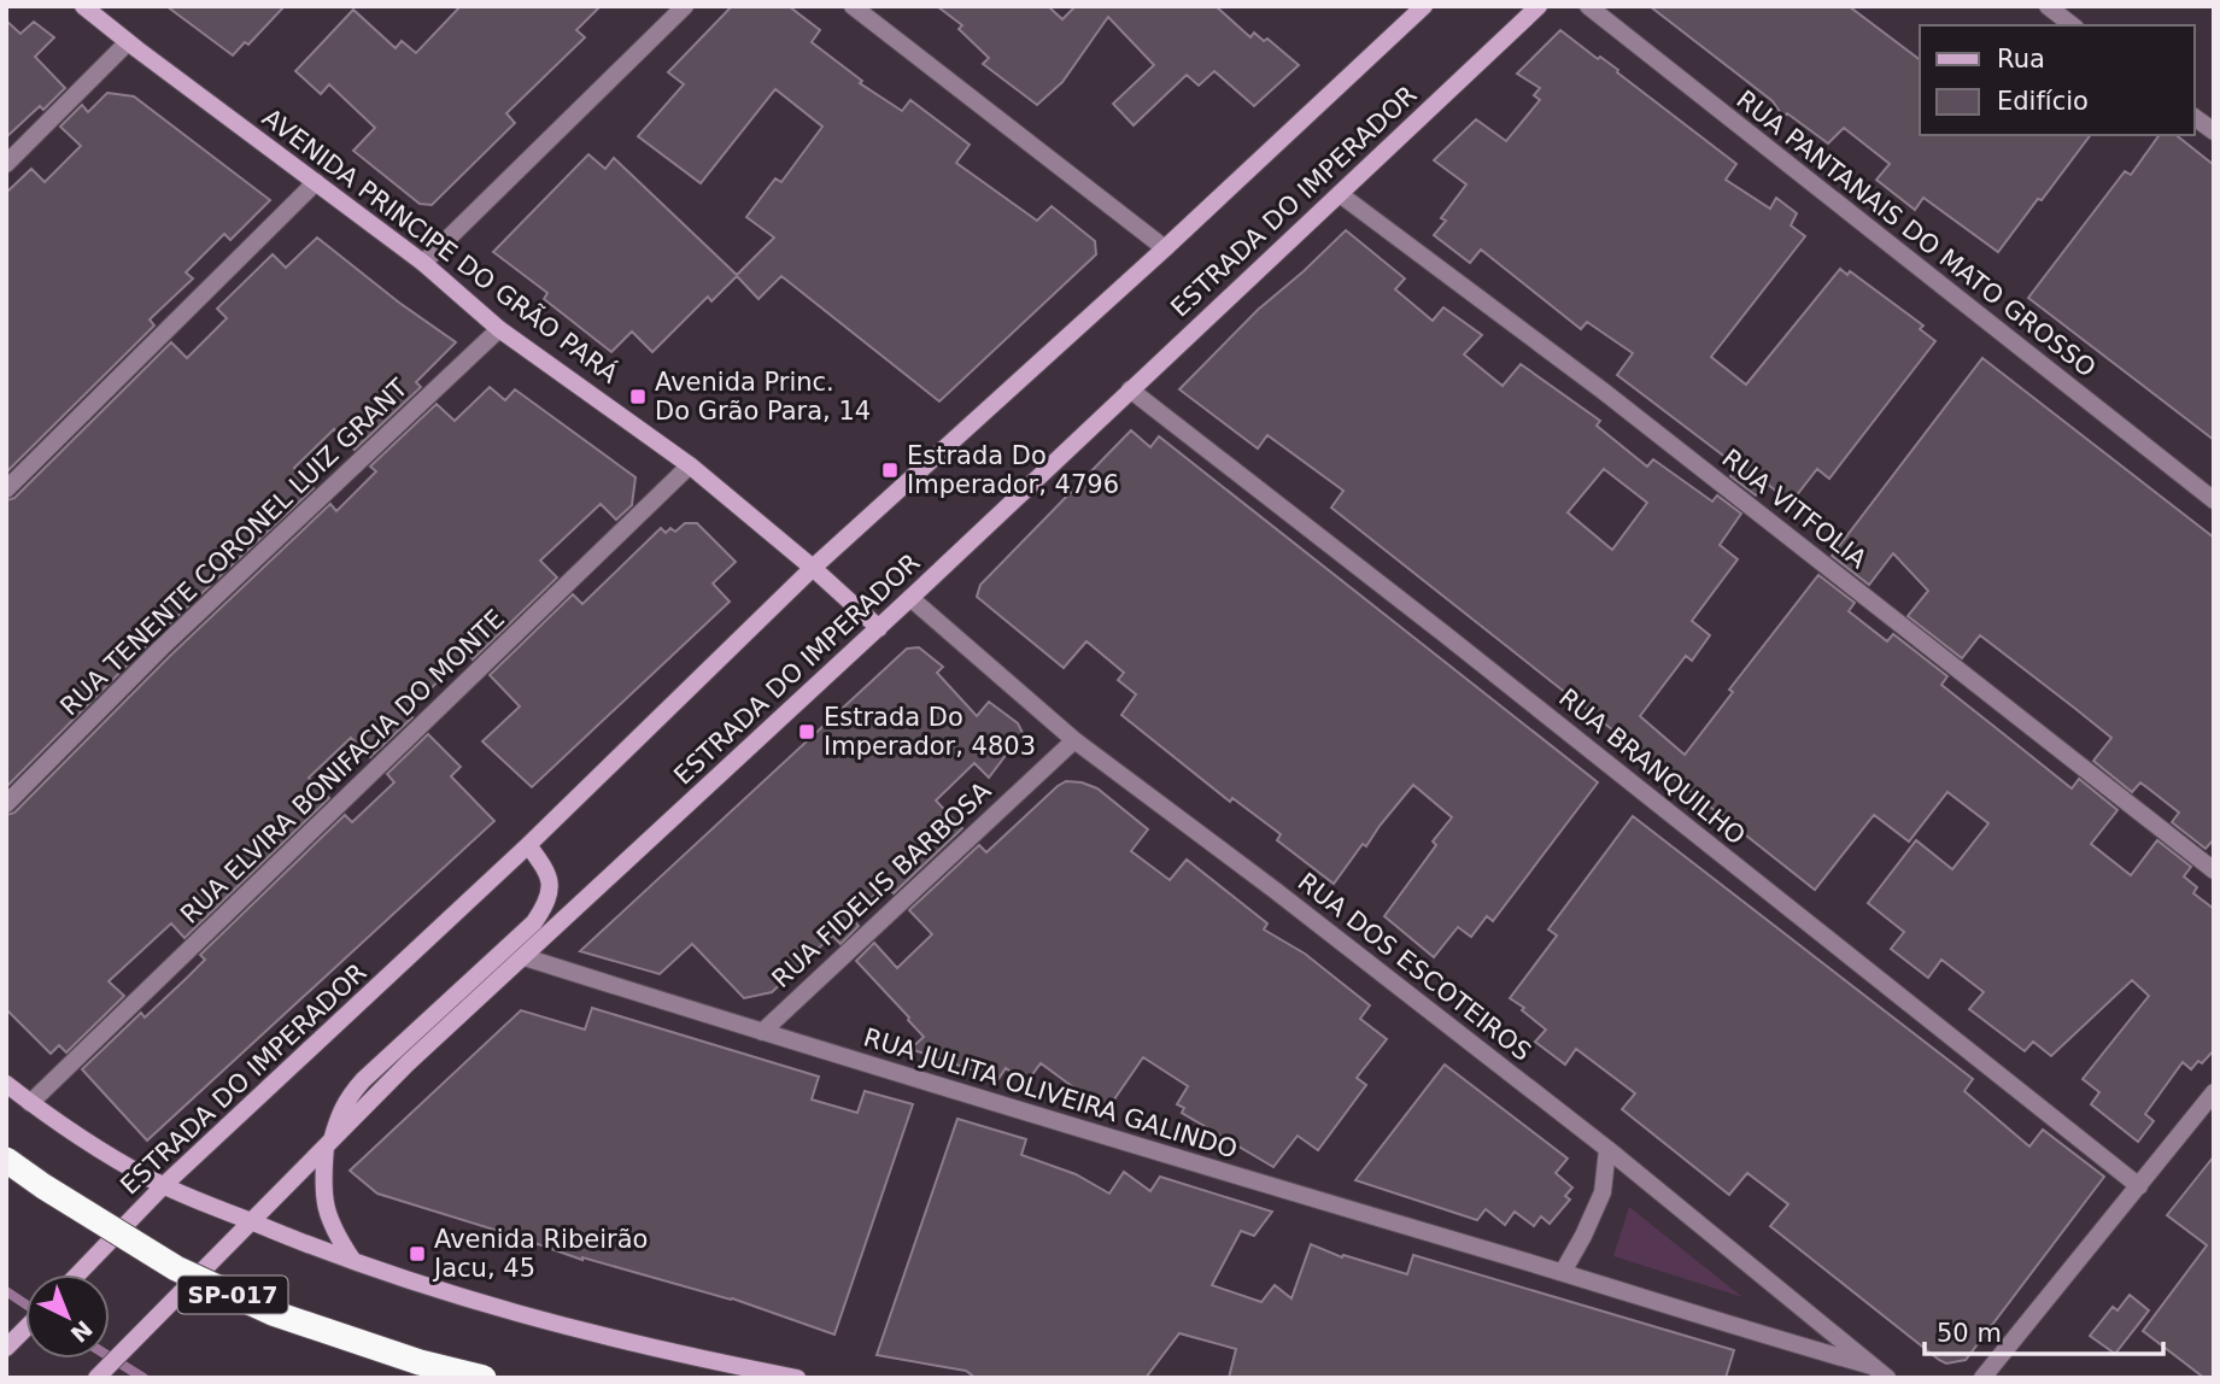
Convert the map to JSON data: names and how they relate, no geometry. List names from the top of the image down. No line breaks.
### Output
{"streets":{"highway":["SP-017"],"main road":["ESTRADA DO IMPERADOR","AVENIDA PRINCIPE DO GRÃO PARÁ"],"street":["RUA PANTANAIS DO MATO GROSSO","RUA VITFOLIA","RUA TENENTE CORONEL LUIZ GRANT","RUA ELVIRA BONIFACIA DO MONTE","RUA BRANQUILHO","RUA FIDELIS BARBOSA","RUA DOS ESCOTEIROS","RUA JULITA OLIVEIRA GALINDO"]},"crossings":[["ESTRADA DO IMPERADOR","AVENIDA PRINCIPE DO GRÃO PARÁ"],["ESTRADA DO IMPERADOR","RUA VITFOLIA"],["ESTRADA DO IMPERADOR","RUA BRANQUILHO"],["ESTRADA DO IMPERADOR","RUA DOS ESCOTEIROS"],["ESTRADA DO IMPERADOR","RUA JULITA OLIVEIRA GALINDO"],["AVENIDA PRINCIPE DO GRÃO PARÁ","RUA TENENTE CORONEL LUIZ GRANT"],["AVENIDA PRINCIPE DO GRÃO PARÁ","RUA ELVIRA BONIFACIA DO MONTE"],["RUA FIDELIS BARBOSA","RUA DOS ESCOTEIROS"],["RUA FIDELIS BARBOSA","RUA JULITA OLIVEIRA GALINDO"],["RUA DOS ESCOTEIROS","RUA JULITA OLIVEIRA GALINDO"]],"places":{"transit":["Avenida Princ. Do Grão Para, 14","Estrada Do Imperador, 4796","Estrada Do Imperador, 4803","Avenida Ribeirão Jacu, 45"]},"legend":["Rua","Edifício"],"scale_bar":"50 m","north":"bottom right"}
